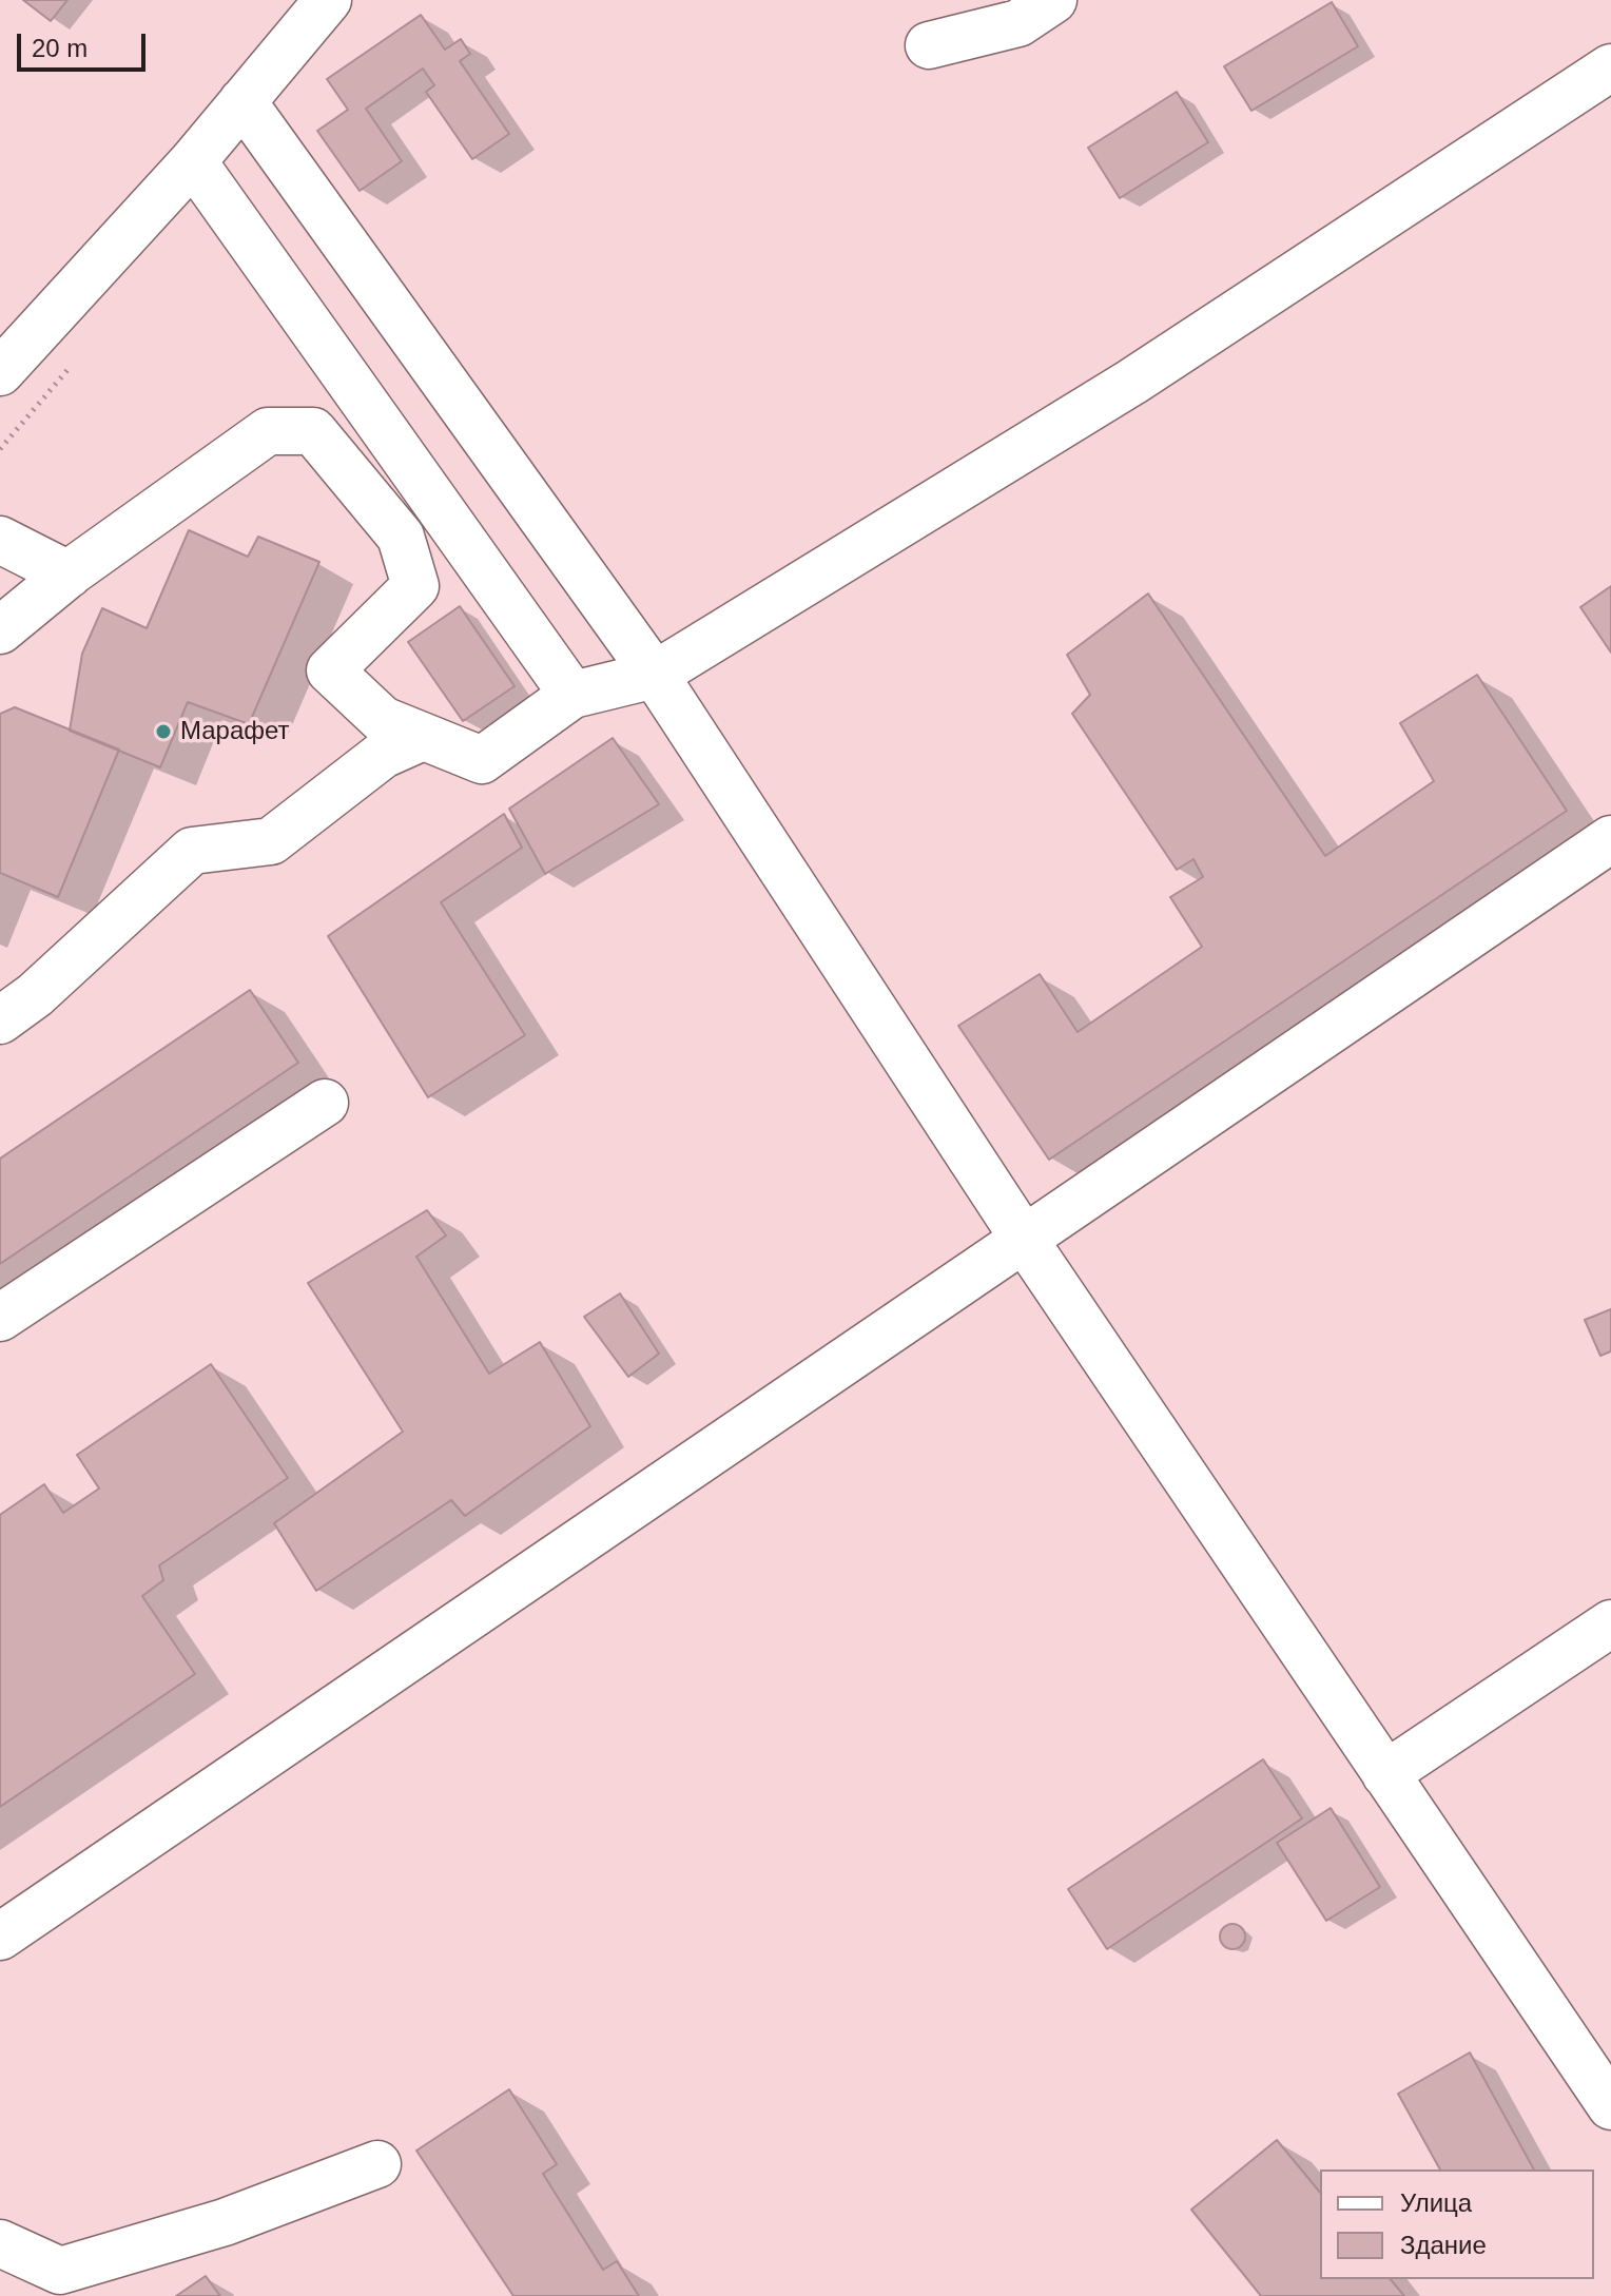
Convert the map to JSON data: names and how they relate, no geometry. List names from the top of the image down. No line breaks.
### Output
{"places":["Марафет"],"legend":["Улица","Здание"],"scale_bar":"20 m"}
